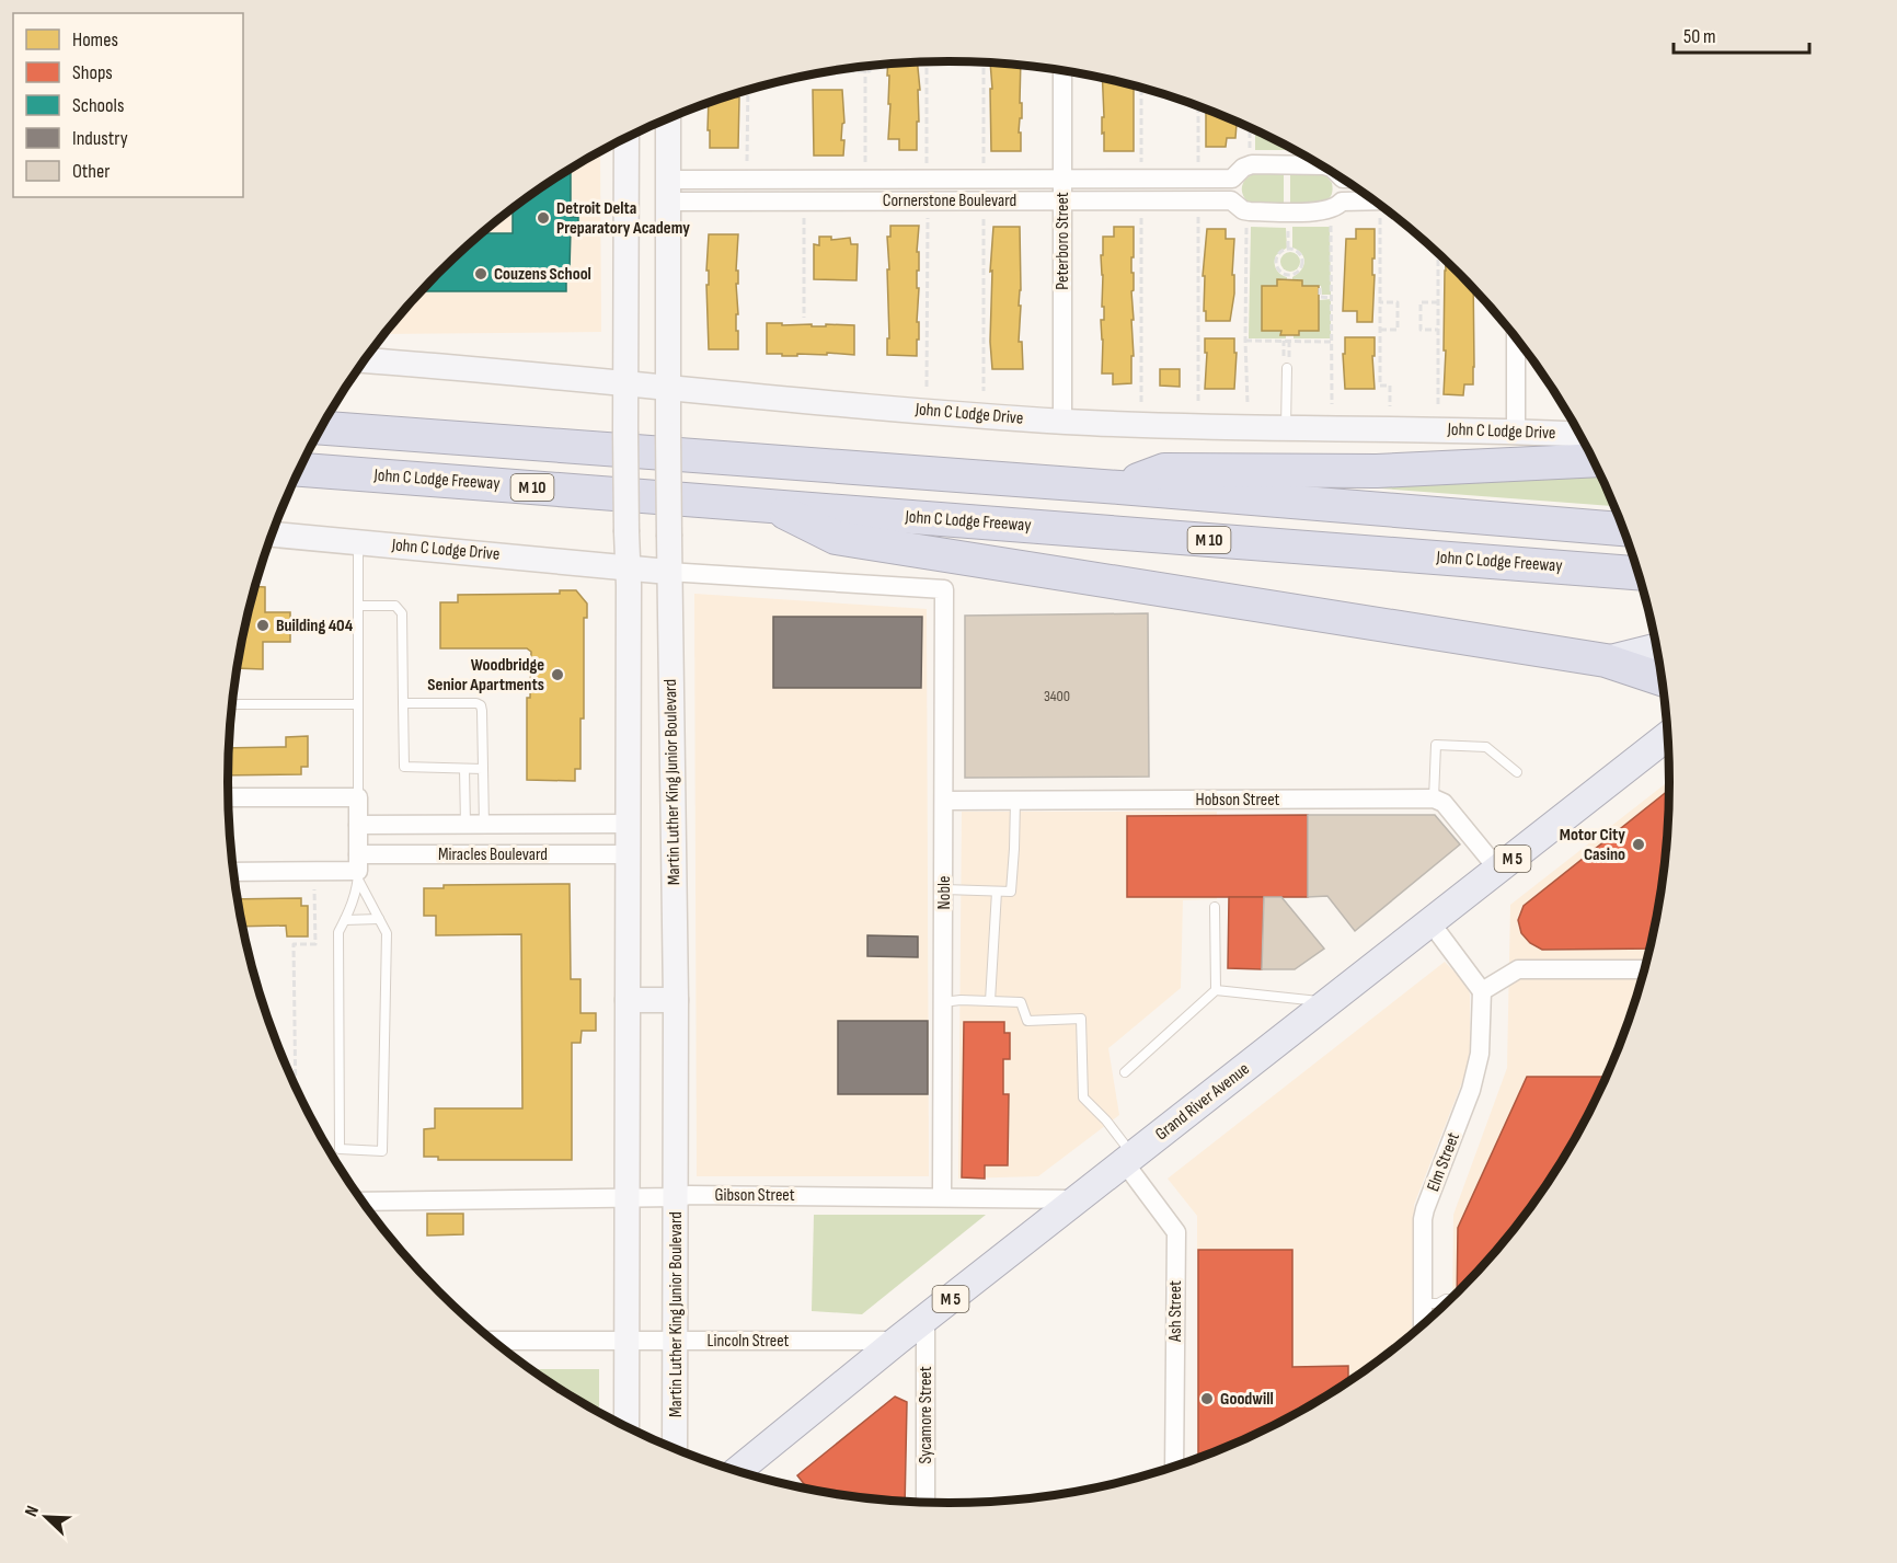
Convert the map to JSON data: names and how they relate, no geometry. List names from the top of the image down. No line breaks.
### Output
{"streets":{"highway":["John C Lodge Freeway","M 10"],"main road":["John C Lodge Drive","Martin Luther King Junior Boulevard","M 5","Grand River Avenue"],"street":["Cornerstone Boulevard","Peterboro Street","Hobson Street","Miracles Boulevard","Noble","Elm Street","Gibson Street","Ash Street","Lincoln Street","Sycamore Street"]},"crossings":[["Cornerstone Boulevard","Peterboro Street"],["Cornerstone Boulevard","Martin Luther King Junior Boulevard"],["Peterboro Street","John C Lodge Drive"],["John C Lodge Drive","Martin Luther King Junior Boulevard"],["John C Lodge Drive","Noble"],["Martin Luther King Junior Boulevard","Gibson Street"],["Martin Luther King Junior Boulevard","Lincoln Street"],["Hobson Street","Noble"],["Noble","Gibson Street"],["Grand River Avenue","Gibson Street"],["Grand River Avenue","Ash Street"],["Grand River Avenue","Lincoln Street"],["Grand River Avenue","Sycamore Street"]],"places":["Detroit Delta Preparatory Academy","Couzens School","Building 404","Woodbridge Senior Apartments","Motor City Casino","Goodwill"],"house_numbers":["3400"],"legend":["Homes","Shops","Schools","Industry","Other"],"scale_bar":"50 m","north":"top left"}
